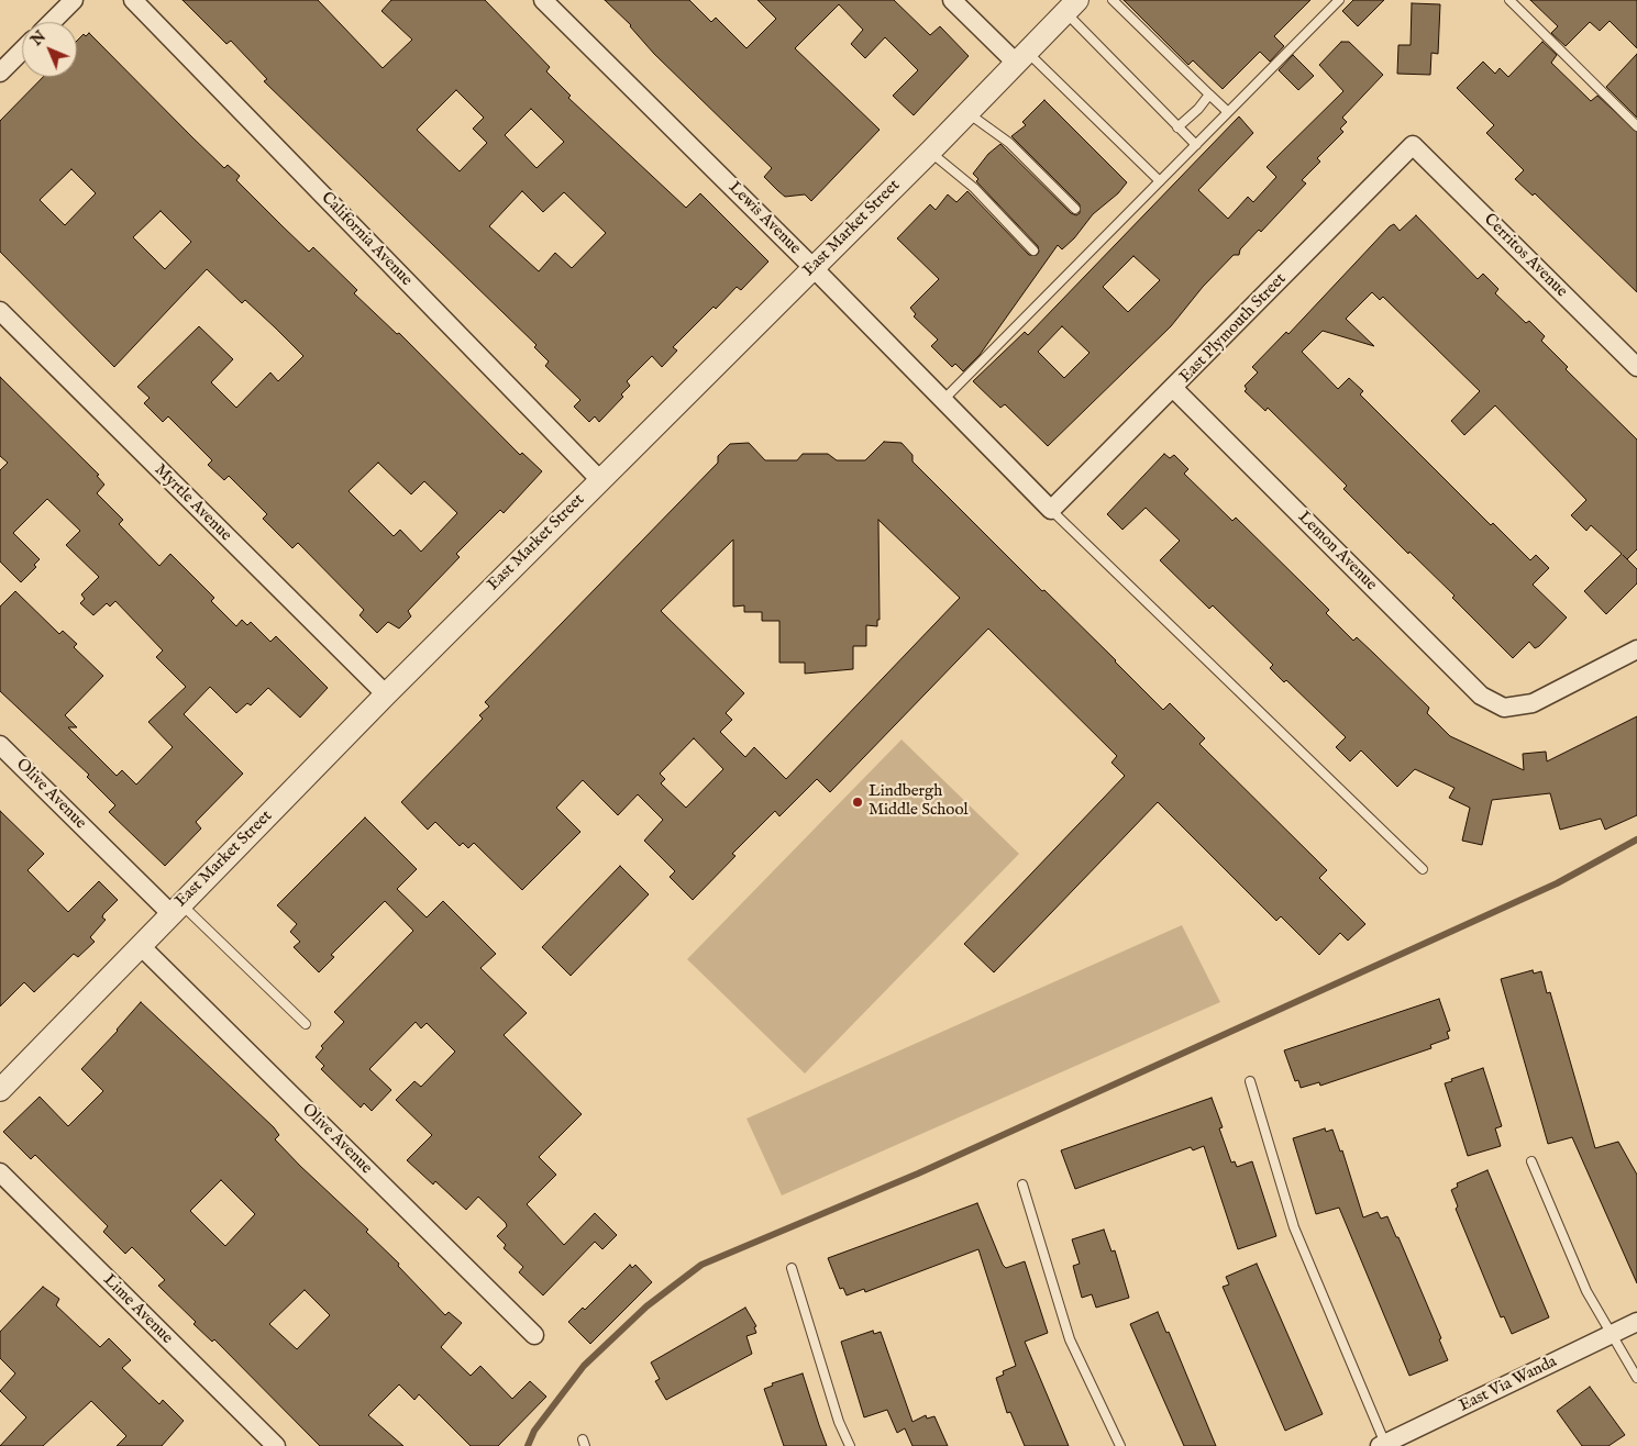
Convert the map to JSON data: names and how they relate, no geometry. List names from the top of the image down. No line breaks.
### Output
{"streets":{"street":["Lewis Avenue","East Market Street","California Avenue","Cerritos Avenue","East Plymouth Street","Myrtle Avenue","Lemon Avenue","Olive Avenue","Lime Avenue","East Via Wanda"]},"crossings":[["Lewis Avenue","East Market Street"],["Lewis Avenue","East Plymouth Street"],["East Market Street","California Avenue"],["East Market Street","Myrtle Avenue"],["East Market Street","Olive Avenue"],["Cerritos Avenue","East Plymouth Street"],["East Plymouth Street","Lemon Avenue"]],"places":["Lindbergh Middle School"],"north":"top left"}
